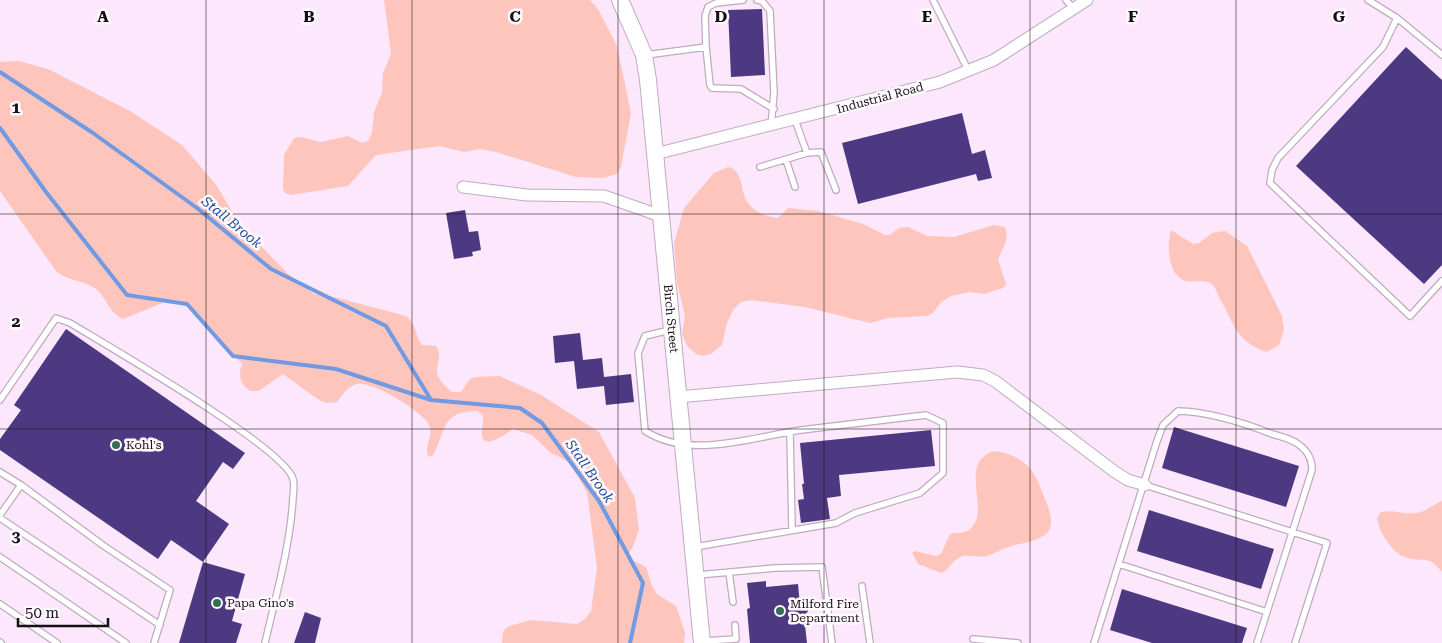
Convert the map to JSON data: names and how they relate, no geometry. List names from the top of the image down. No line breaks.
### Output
{"streets":{"street":["Industrial Road","Birch Street"]},"crossings":[["Industrial Road","Birch Street"]],"water":["Stall Brook"],"places":["Kohl's","Papa Gino's","Milford Fire Department"],"scale_bar":"50 m","grid":{"columns":["A","B","C","D","E","F","G"],"rows":["1","2","3"]}}
